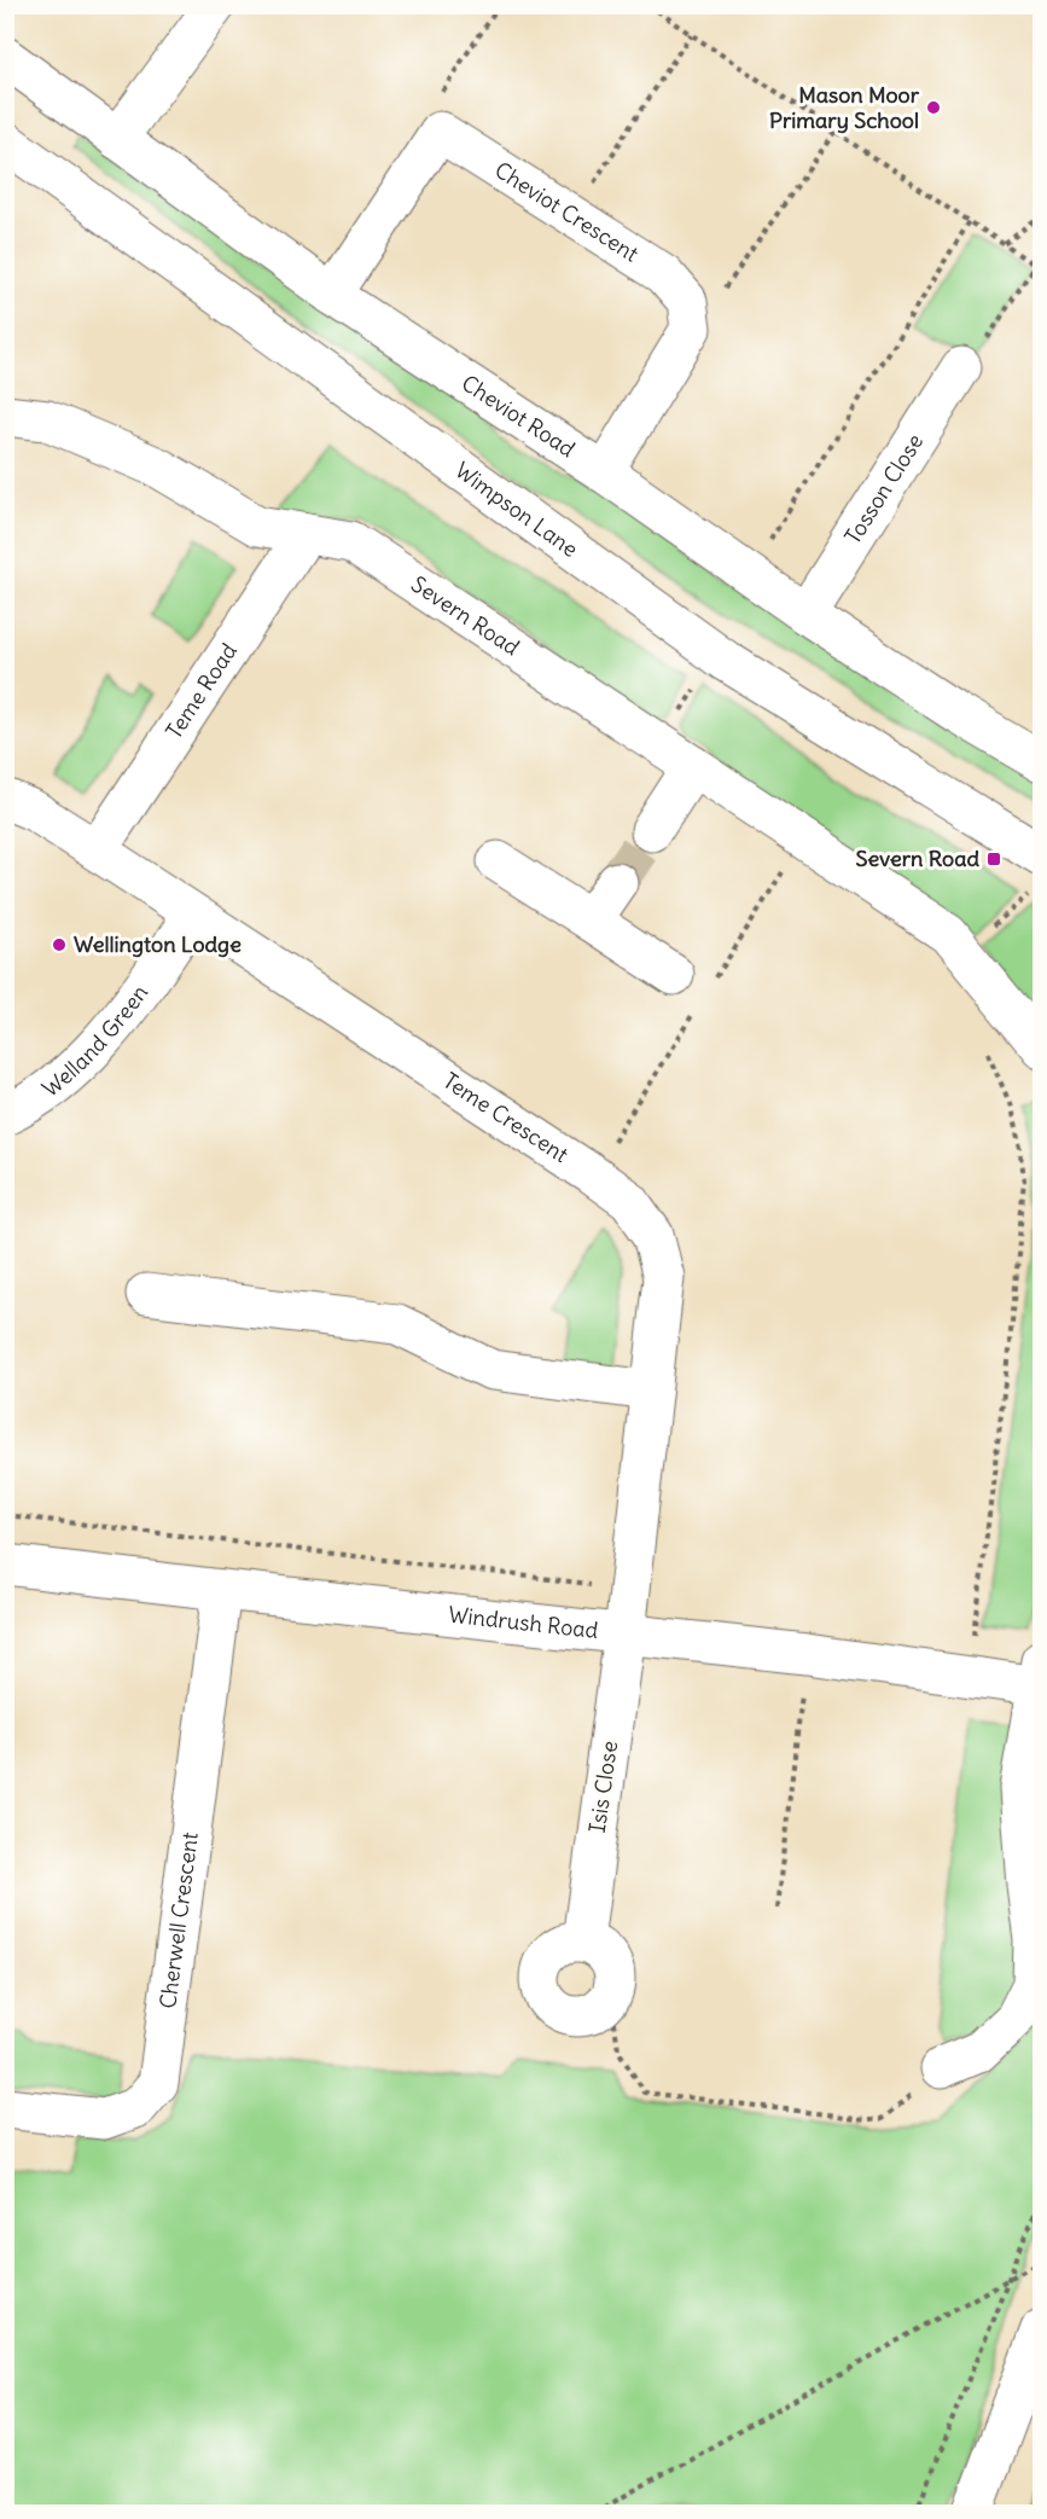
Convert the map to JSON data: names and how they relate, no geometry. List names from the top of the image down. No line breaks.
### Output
{"streets":{"street":["Cheviot Crescent","Cheviot Road","Tosson Close","Wimpson Lane","Severn Road","Teme Road","Welland Green","Teme Crescent","Windrush Road","Isis Close","Cherwell Crescent"]},"crossings":[["Cheviot Road","Tosson Close"],["Severn Road","Teme Road"],["Teme Road","Teme Crescent"],["Welland Green","Teme Crescent"],["Teme Crescent","Windrush Road"],["Teme Crescent","Isis Close"],["Windrush Road","Isis Close"],["Windrush Road","Cherwell Crescent"]],"places":{"other":["Mason Moor Primary School","Wellington Lodge"],"transit":["Severn Road"]}}
